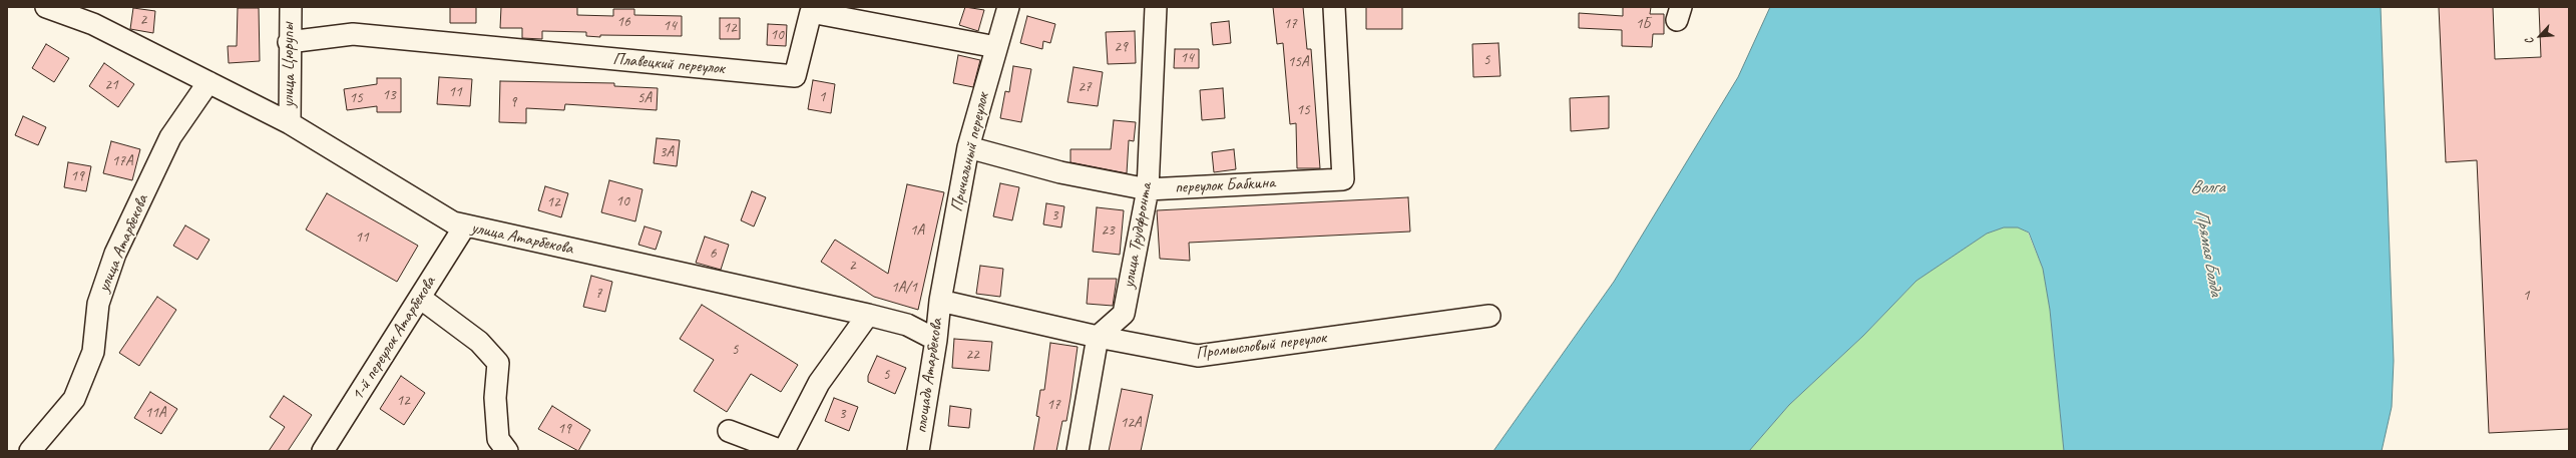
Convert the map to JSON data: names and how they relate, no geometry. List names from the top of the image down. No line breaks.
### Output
{"streets":{"street":["Плавецкий переулок","улица Цюрупы","Причальный переулок","переулок Бабкина","улица Трудфронта","улица Атарбекова","1-й переулок Атарбекова","Промысловый переулок","площадь Атарбекова"]},"crossings":[["Плавецкий переулок","улица Цюрупы"],["Плавецкий переулок","Причальный переулок"],["улица Цюрупы","улица Атарбекова"],["Причальный переулок","переулок Бабкина"],["Причальный переулок","Промысловый переулок"],["Причальный переулок","площадь Атарбекова"],["переулок Бабкина","улица Трудфронта"],["улица Трудфронта","Промысловый переулок"],["улица Атарбекова","1-й переулок Атарбекова"],["улица Атарбекова","площадь Атарбекова"],["Промысловый переулок","площадь Атарбекова"]],"water":["Волга","Прямая Болда"],"house_numbers":["2","16","17","1Б","14","12","10","29","14","5","15А","21","27","11","13","1","15","5А","9","15","3А","17А","19","10","12","3","1А","23","11","6","2","1А/1","7","1","5","22","5","12","17","11А","3","12А","19"],"north":"bottom left"}
